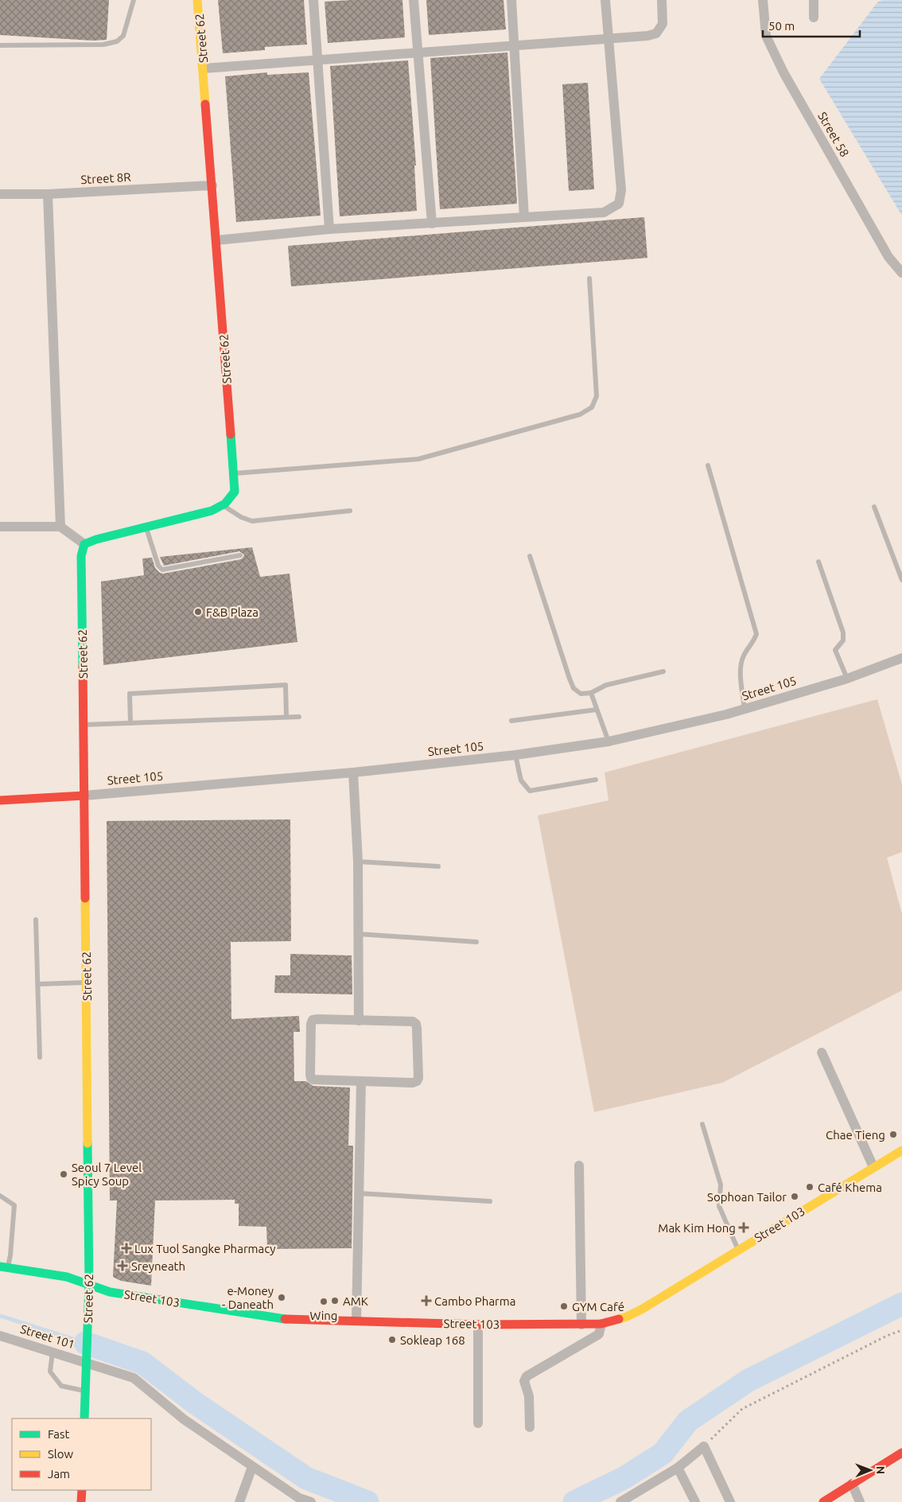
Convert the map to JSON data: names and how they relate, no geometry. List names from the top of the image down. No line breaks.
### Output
{"streets":{"street":["Street 62","Street 58","Street 8R","Street 105","Street 103","Street 101"]},"crossings":[["Street 62","Street 8R"],["Street 62","Street 105"],["Street 62","Street 103"],["Street 62","Street 101"]],"places":{"other":["F&B Plaza","Chae Tieng","Seoul 7 Level Spicy Soup","Café Khema","Sophoan Tailor","e-Money - Daneath","AMK","Wing","GYM Café","Sokleap 168"],"health":["Mak Kim Hong","Lux Tuol Sangke Pharmacy","Sreyneath","Cambo Pharma"]},"legend":["Fast","Slow","Jam"],"scale_bar":"50 m","north":"right"}
